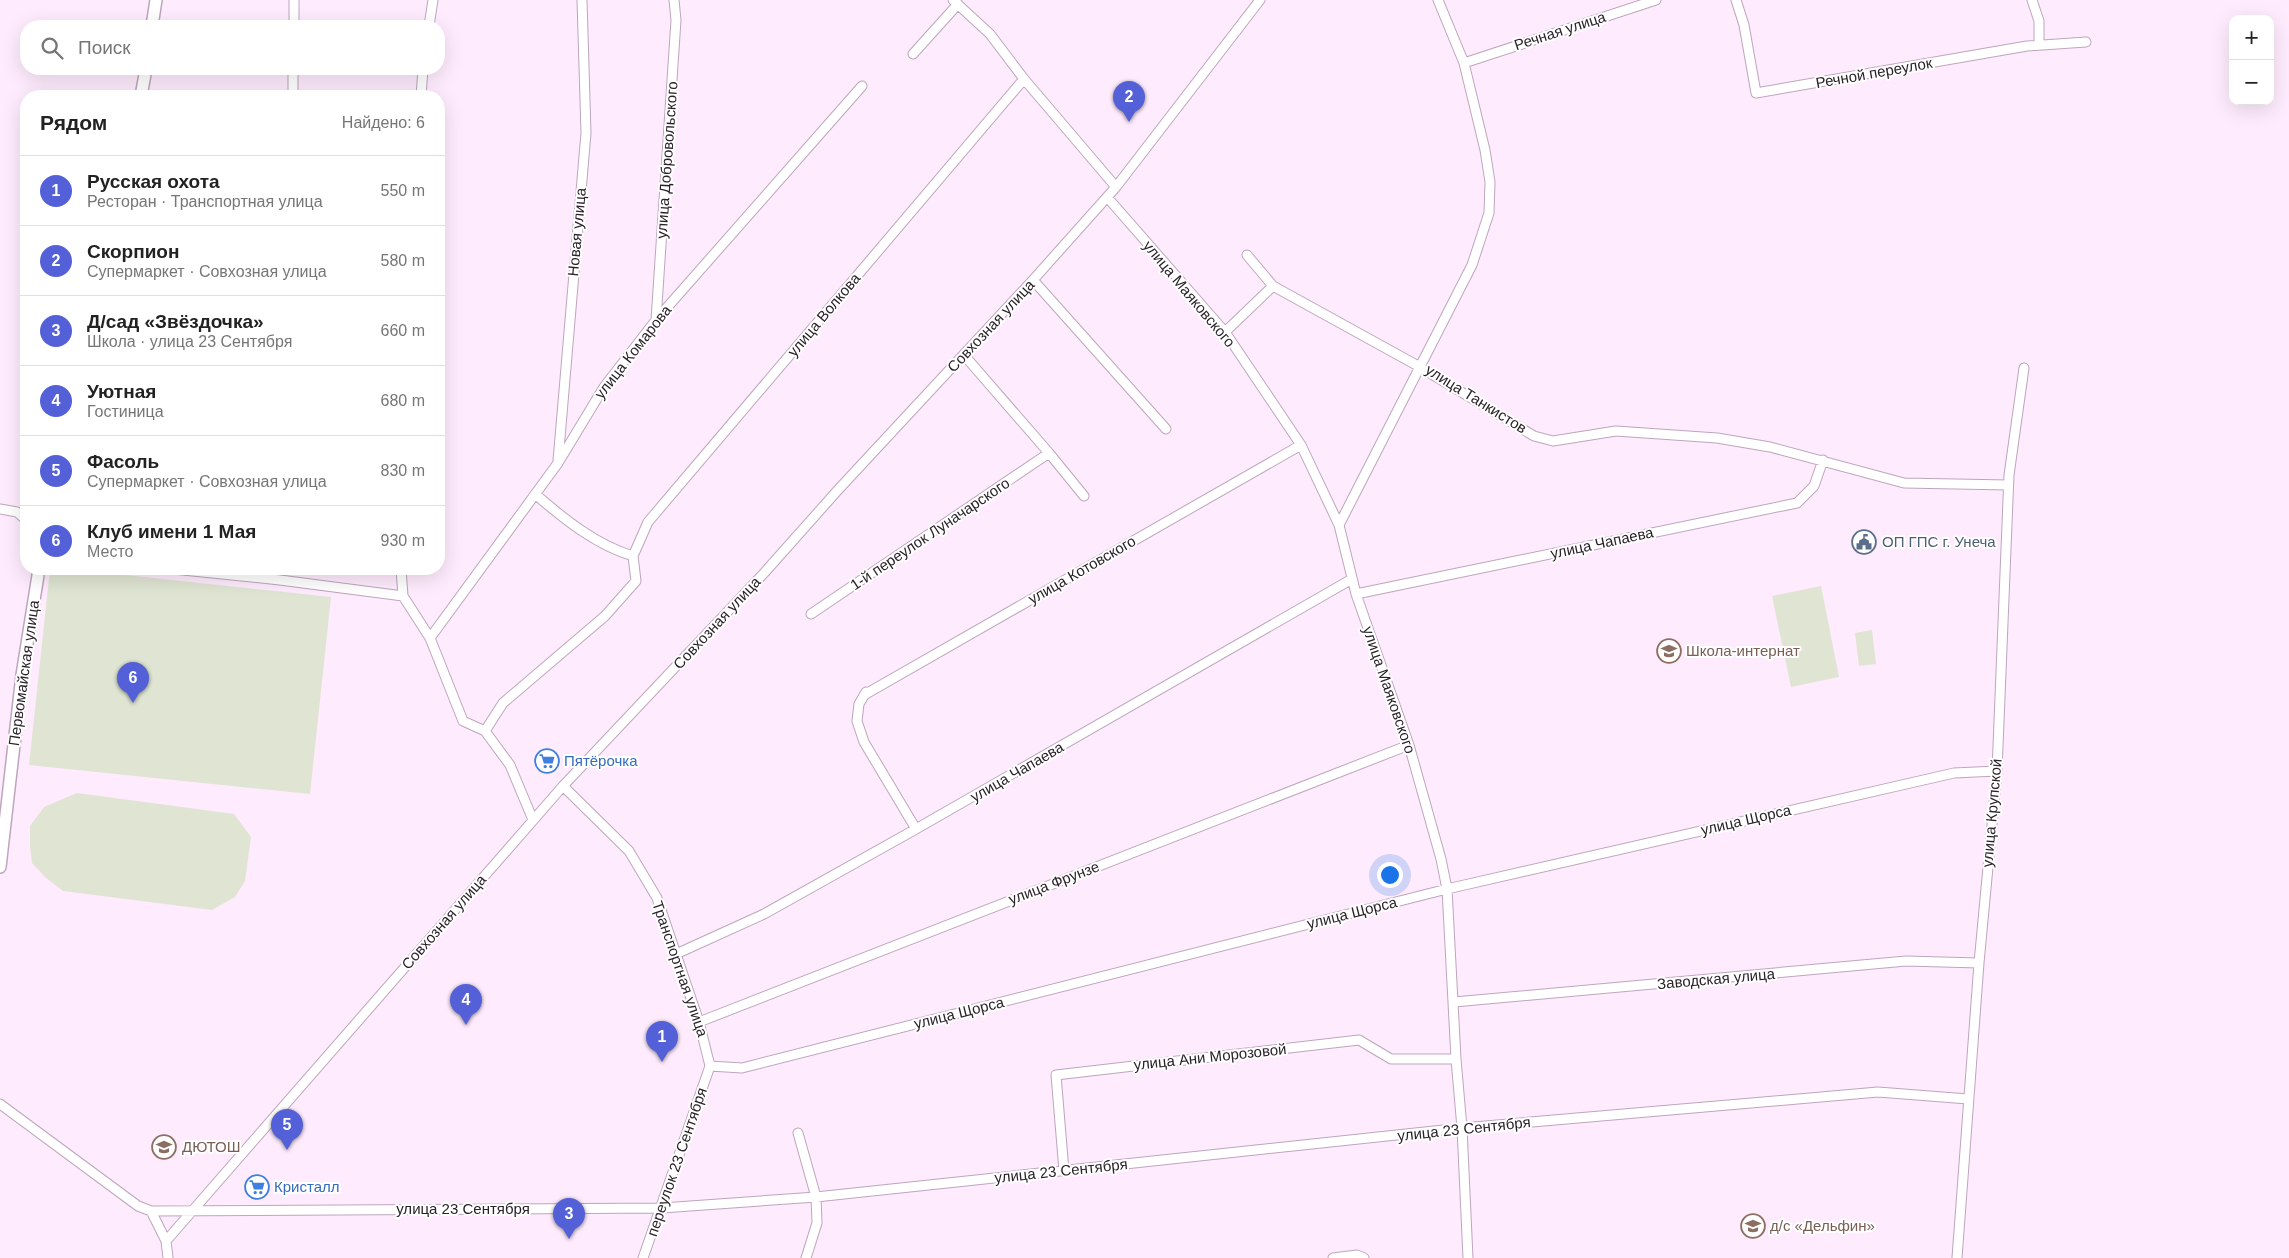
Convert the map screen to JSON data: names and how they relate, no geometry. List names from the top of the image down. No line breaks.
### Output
{"streets":{"street":["Речная улица","Речной переулок","улица Добровольского","Новая улица","улица Маяковского","улица Волкова","Совхозная улица","улица Комарова","улица Танкистов","1-й переулок Луначарского","улица Чапаева","улица Котовского","Первомайская улица","улица Крупской","улица Щорса","улица Фрунзе","Транспортная улица","Заводская улица","улица Ани Морозовой","улица 23 Сентября","переулок 23 Сентября"]},"crossings":[["Речная улица","улица Танкистов"],["улица Добровольского","улица Комарова"],["Новая улица","улица Комарова"],["улица Маяковского","Совхозная улица"],["улица Маяковского","улица Чапаева"],["улица Маяковского","улица Котовского"],["улица Маяковского","улица Щорса"],["улица Маяковского","улица Фрунзе"],["улица Маяковского","Заводская улица"],["улица Маяковского","улица Ани Морозовой"],["улица Маяковского","улица 23 Сентября"],["Совхозная улица","Транспортная улица"],["Совхозная улица","улица 23 Сентября"],["улица Танкистов","улица Чапаева"],["улица Танкистов","улица Крупской"],["улица Чапаева","улица Котовского"],["улица Чапаева","Транспортная улица"],["улица Крупской","улица Щорса"],["улица Крупской","Заводская улица"],["улица Крупской","улица 23 Сентября"],["улица Щорса","Транспортная улица"],["улица Щорса","переулок 23 Сентября"],["улица Фрунзе","Транспортная улица"],["Транспортная улица","переулок 23 Сентября"],["улица Ани Морозовой","улица 23 Сентября"],["улица 23 Сентября","переулок 23 Сентября"]],"places":{"public building":["ОП ГПС г. Унеча"],"school or university":["Школа-интернат","ДЮТОШ","д/с «Дельфин»"],"supermarket":["Пятёрочка","Кристалл"]},"page":{"map_buttons":["+","−"],"search":"Поиск","pins":["2","6","4","1","5","3"],"heading":["Рядом","Найдено: 6"],"list":[{"mark":"1","name":"Русская охота","note":"Ресторан · Транспортная улица","value":"550 m"},{"mark":"2","name":"Скорпион","note":"Супермаркет · Совхозная улица","value":"580 m"},{"mark":"3","name":"Д/сад «Звёздочка»","note":"Школа · улица 23 Сентября","value":"660 m"},{"mark":"4","name":"Уютная","note":"Гостиница","value":"680 m"},{"mark":"5","name":"Фасоль","note":"Супермаркет · Совхозная улица","value":"830 m"},{"mark":"6","name":"Клуб имени 1 Мая","note":"Место","value":"930 m"}]}}
